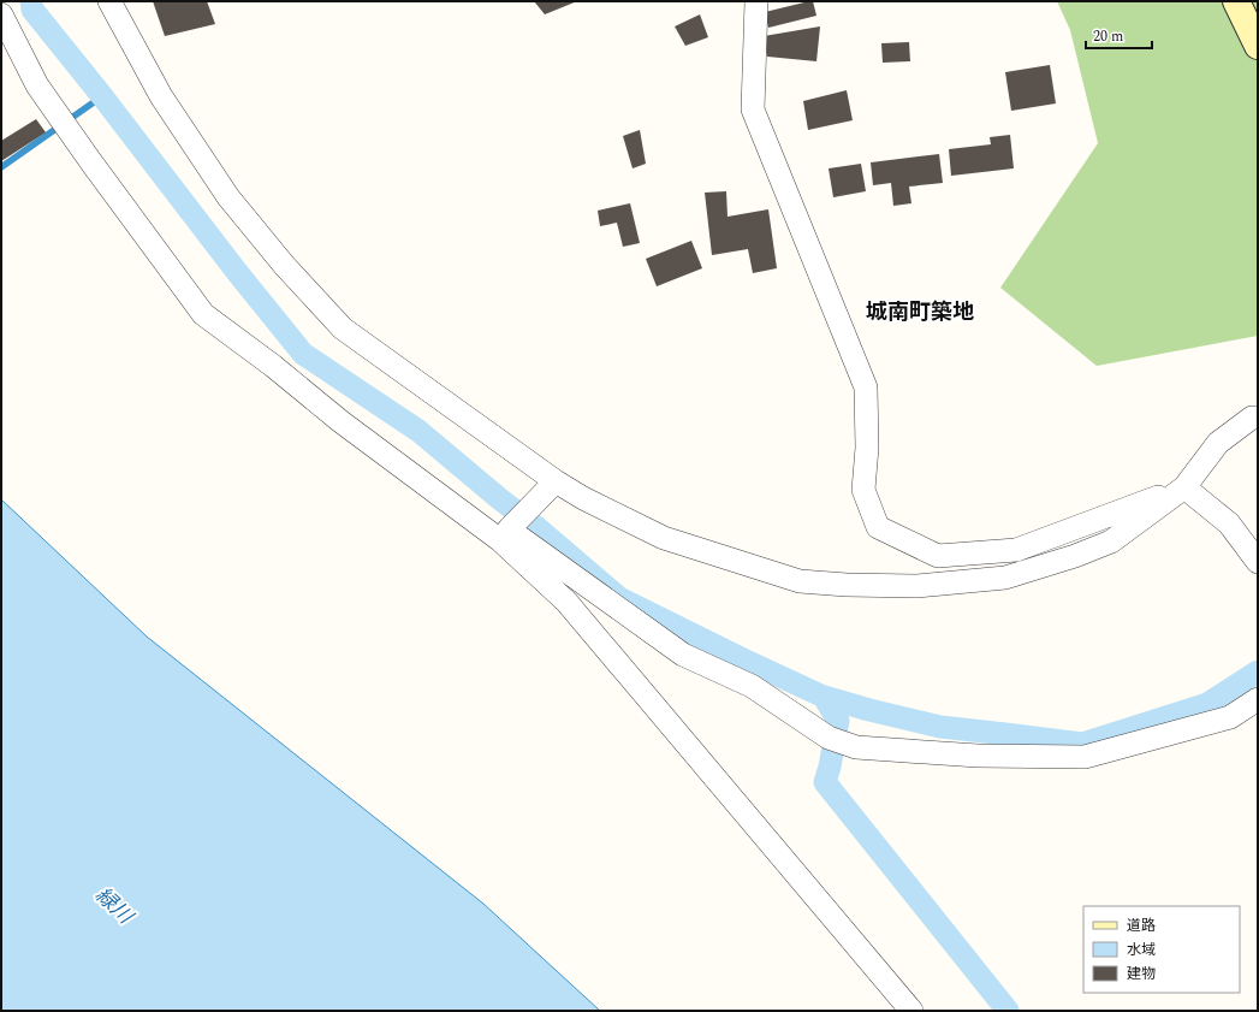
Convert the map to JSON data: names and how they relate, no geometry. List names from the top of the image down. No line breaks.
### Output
{"districts":["城南町築地"],"water":["緑川"],"legend":["道路","水域","建物"],"scale_bar":"20 m"}
